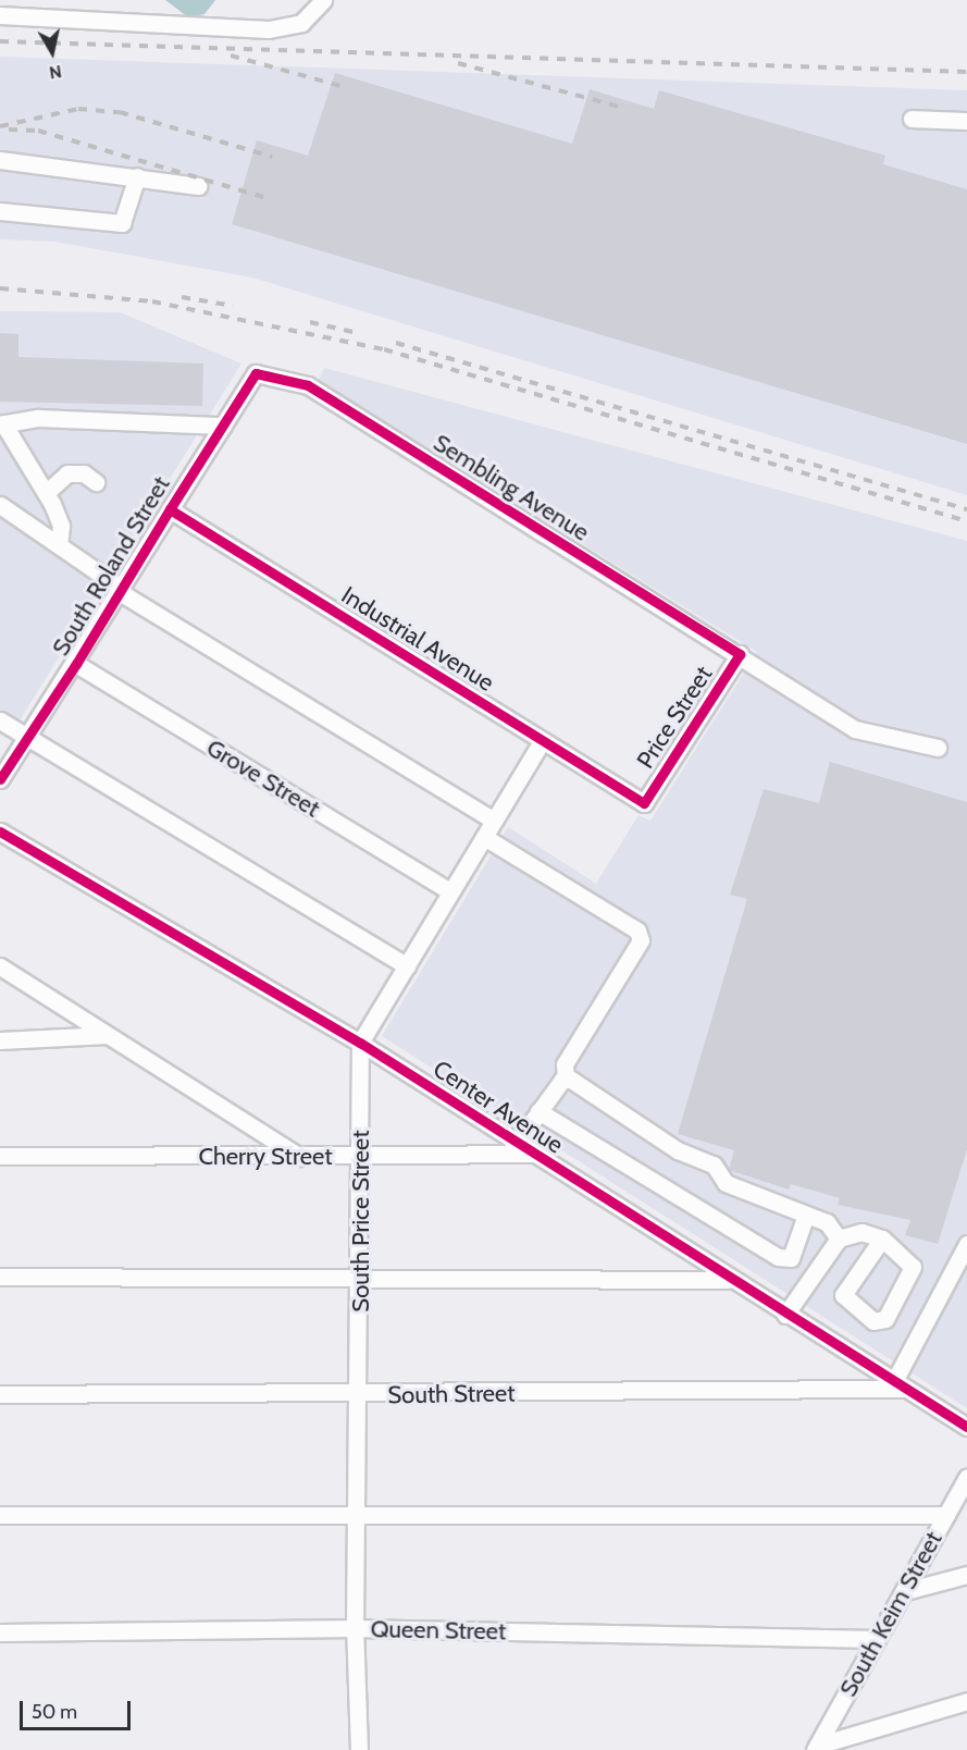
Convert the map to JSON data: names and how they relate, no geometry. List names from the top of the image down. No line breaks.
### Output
{"streets":{"street":["Sembling Avenue","South Roland Street","Industrial Avenue","Price Street","Grove Street","Center Avenue","Cherry Street","South Price Street","South Street","South Keim Street","Queen Street"]},"crossings":[["Sembling Avenue","South Roland Street"],["Sembling Avenue","Price Street"],["South Roland Street","Industrial Avenue"],["South Roland Street","Grove Street"],["Industrial Avenue","Price Street"],["Center Avenue","Cherry Street"],["Center Avenue","South Price Street"],["Center Avenue","South Street"],["Cherry Street","South Price Street"],["South Price Street","South Street"],["South Price Street","Queen Street"],["South Keim Street","Queen Street"]],"scale_bar":"50 m","north":"bottom"}
